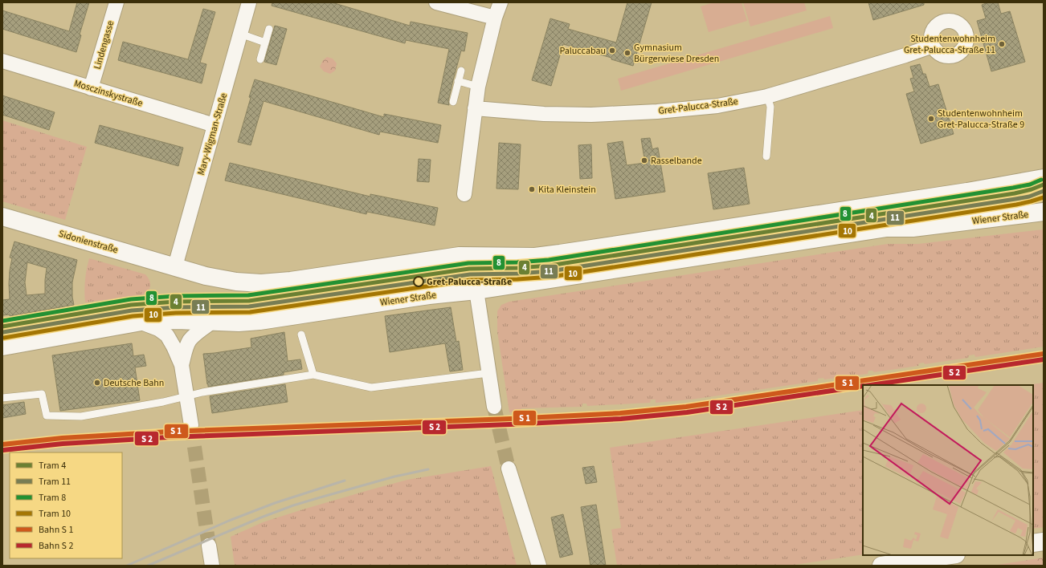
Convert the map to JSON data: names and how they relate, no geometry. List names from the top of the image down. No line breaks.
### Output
{"streets":{"main road":["Wiener Straße","Sidonienstraße"],"street":["Lindengasse","Mosczinskystraße","Gret-Palucca-Straße","Mary-Wigman-Straße"]},"crossings":[["Lindengasse","Mosczinskystraße"],["Mosczinskystraße","Mary-Wigman-Straße"],["Mary-Wigman-Straße","Wiener Straße"],["Mary-Wigman-Straße","Sidonienstraße"],["Wiener Straße","Sidonienstraße"]],"places":["Studentenwohnheim Gret-Palucca-Straße 11","Paluccabau","Gymnasium Bürgerwiese Dresden","Studentenwohnheim Gret-Palucca-Straße 9","Rasselbande","Kita Kleinstein","Gret-Palucca-Straße","Deutsche Bahn"],"lines":["tram line 8","tram line 4","tram line 11","tram line 10"],"legend":["Tram 4","Tram 11","Tram 8","Tram 10","Bahn S 1","Bahn S 2"]}
